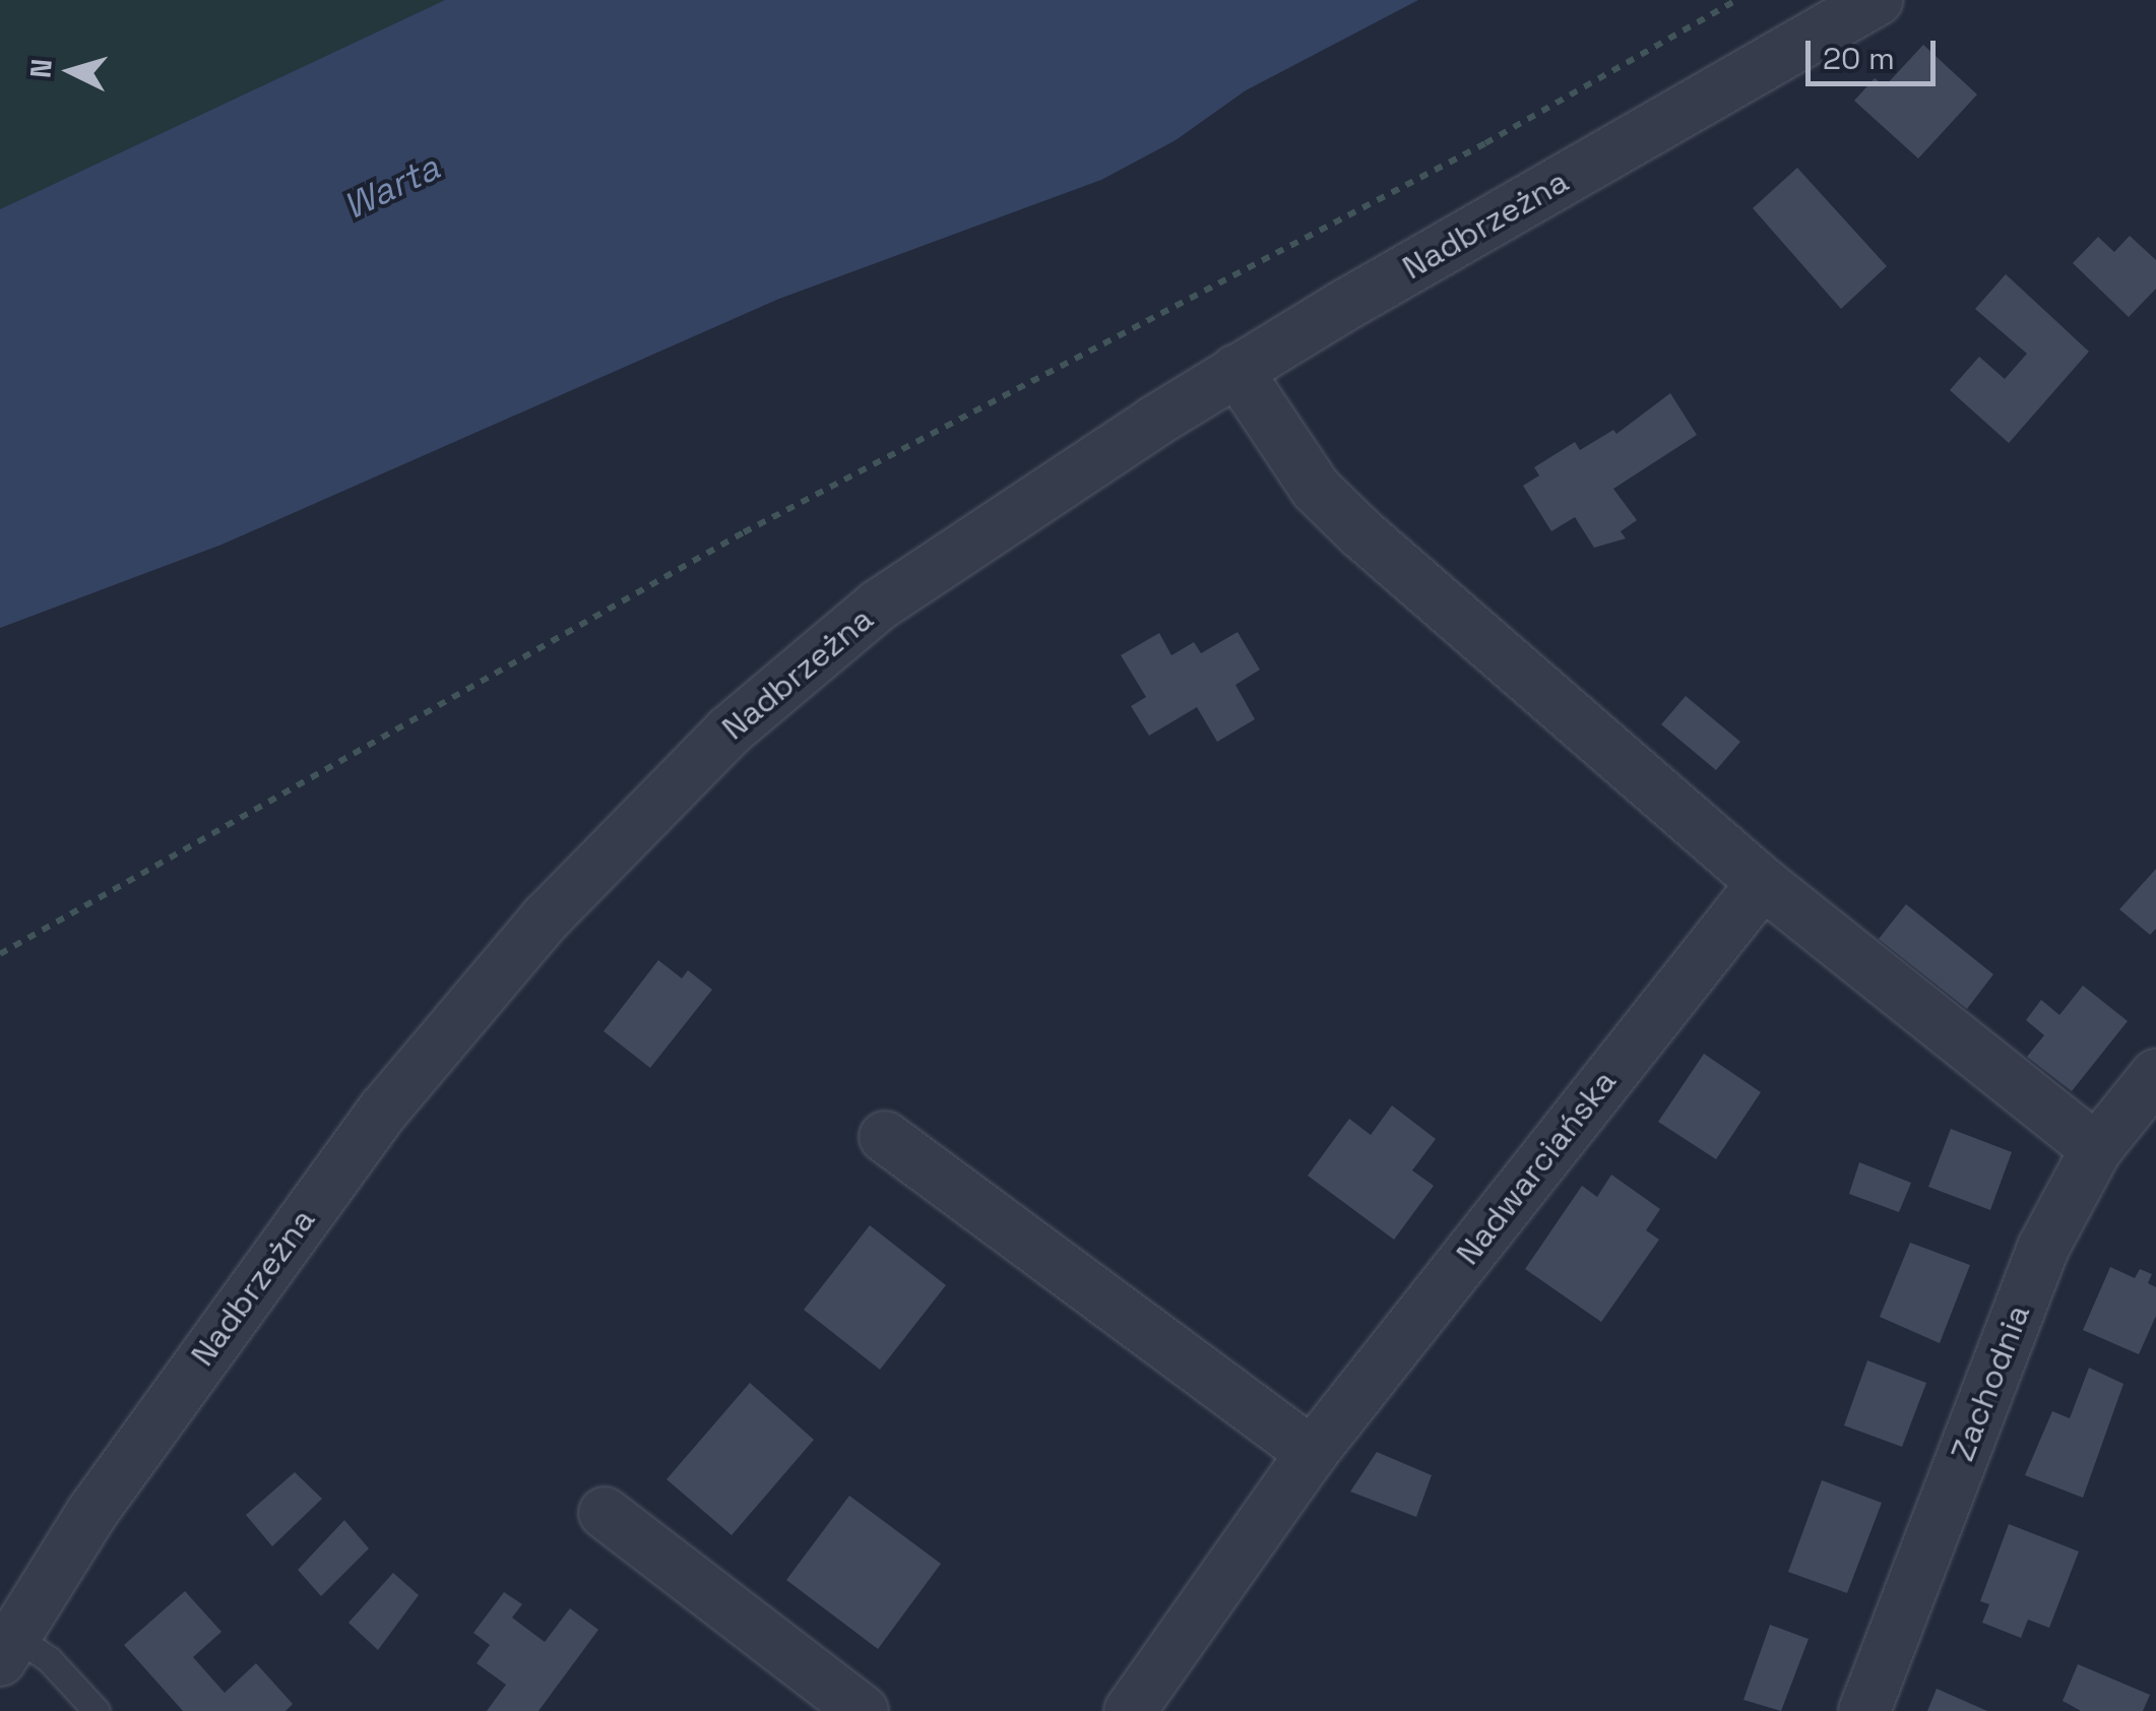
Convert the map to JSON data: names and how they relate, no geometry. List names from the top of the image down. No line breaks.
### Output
{"streets":{"street":["Nadbrzeżna","Nadwarciańska","Zachodnia"]},"water":["Warta"],"scale_bar":"20 m","north":"left"}
